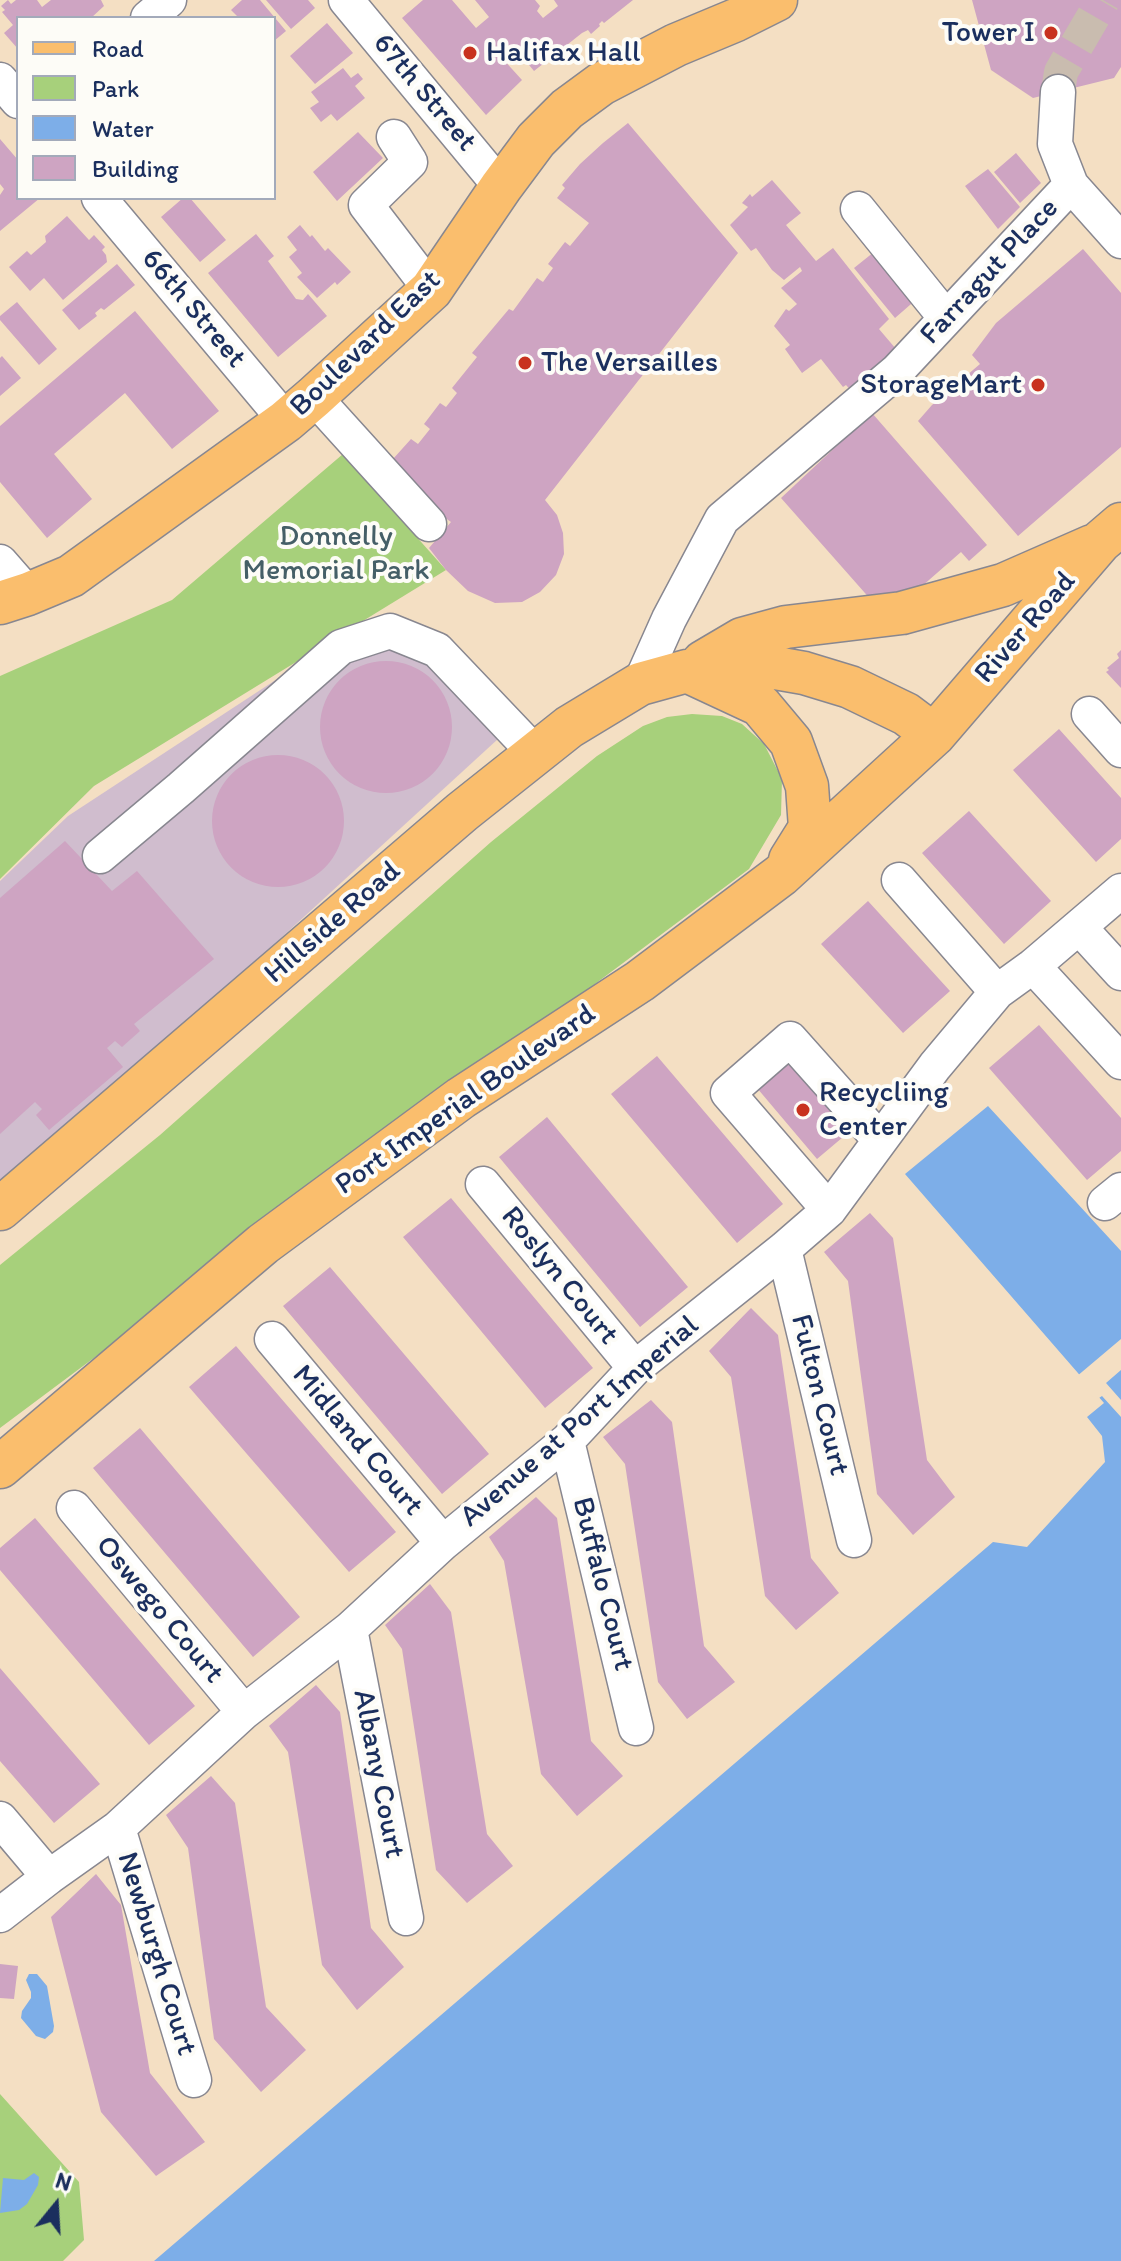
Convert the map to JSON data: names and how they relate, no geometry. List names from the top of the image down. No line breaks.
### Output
{"streets":{"main road":["Boulevard East","River Road","Hillside Road","Port Imperial Boulevard"],"street":["67th Street","Farragut Place","66th Street","Roslyn Court","Fulton Court","Avenue at Port Imperial","Midland Court","Buffalo Court","Oswego Court","Albany Court","Newburgh Court"]},"crossings":[["67th Street","Boulevard East"],["Farragut Place","Hillside Road"],["66th Street","Boulevard East"],["River Road","Port Imperial Boulevard"],["Roslyn Court","Avenue at Port Imperial"],["Fulton Court","Avenue at Port Imperial"],["Avenue at Port Imperial","Midland Court"],["Avenue at Port Imperial","Buffalo Court"],["Avenue at Port Imperial","Oswego Court"],["Avenue at Port Imperial","Albany Court"],["Avenue at Port Imperial","Newburgh Court"]],"parks":["Donnelly Memorial Park"],"places":["Tower I","Halifax Hall","The Versailles","StorageMart","Recycliing Center"],"legend":["Road","Park","Water","Building"],"north":"top"}
